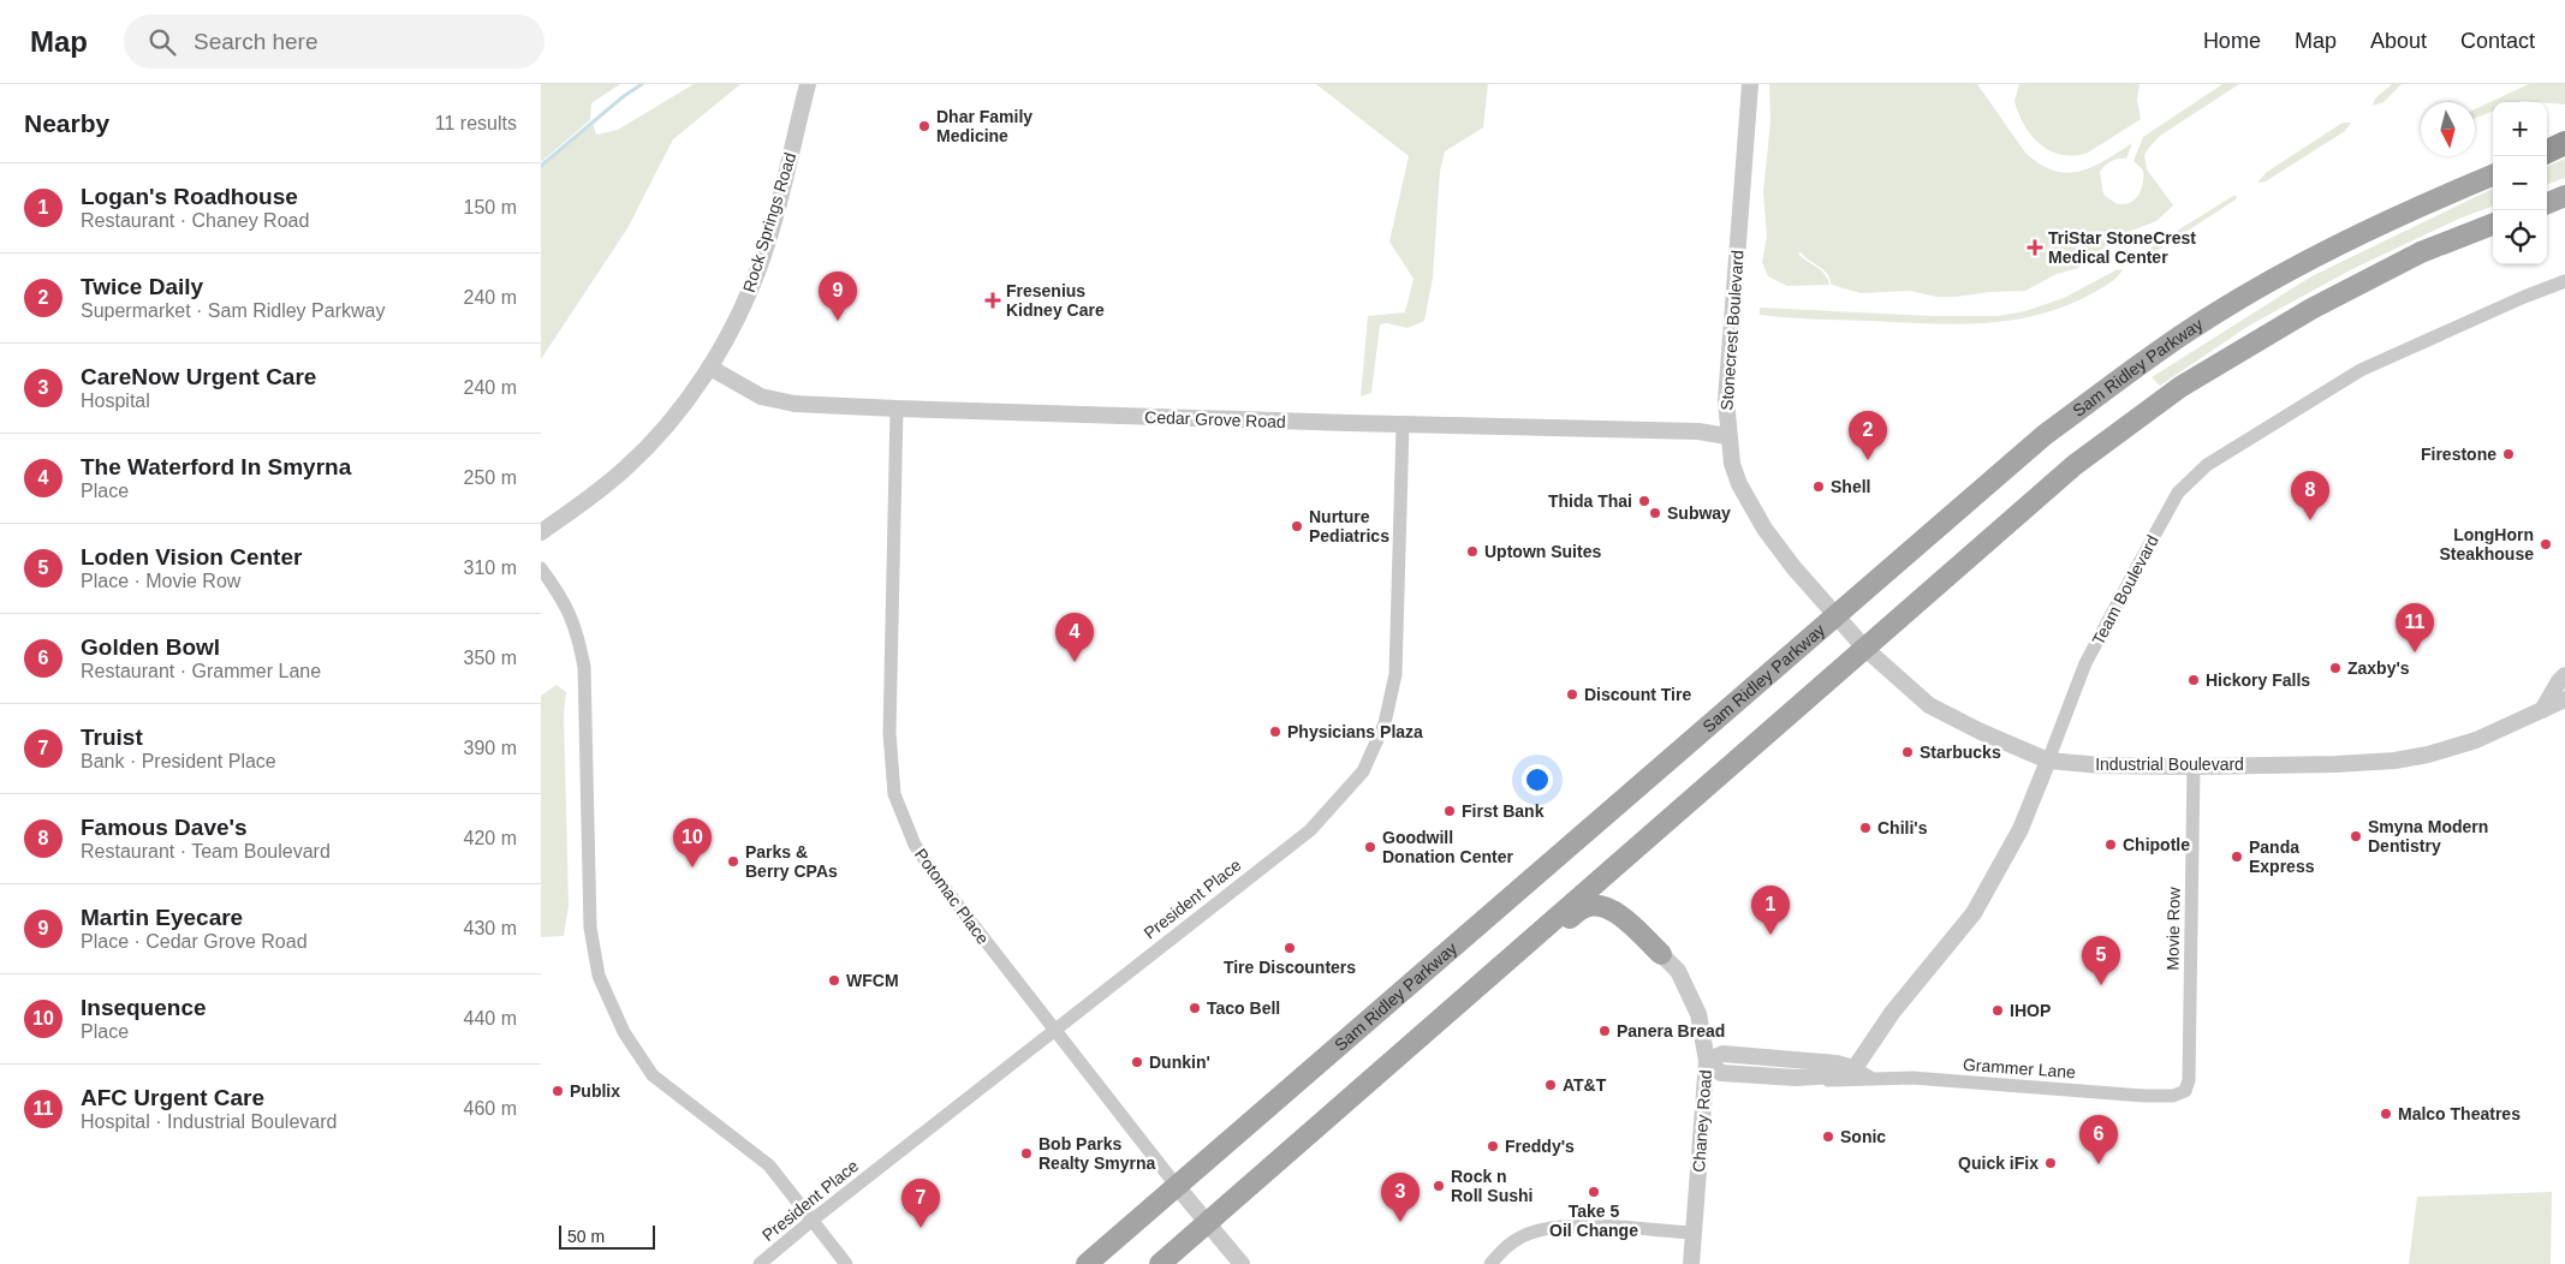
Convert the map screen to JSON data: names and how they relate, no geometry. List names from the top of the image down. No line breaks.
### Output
{"streets":{"main road":["Sam Ridley Parkway"],"street":["Rock Springs Road","Stonecrest Boulevard","Cedar Grove Road","Team Boulevard","Industrial Boulevard","Potomac Place","President Place","Movie Row","Grammer Lane","Chaney Road"]},"crossings":[["Rock Springs Road","Cedar Grove Road"],["Stonecrest Boulevard","Sam Ridley Parkway"],["Stonecrest Boulevard","Cedar Grove Road"],["Stonecrest Boulevard","Industrial Boulevard"],["Sam Ridley Parkway","Industrial Boulevard"],["Sam Ridley Parkway","Potomac Place"],["Cedar Grove Road","Potomac Place"],["Cedar Grove Road","President Place"],["Team Boulevard","Industrial Boulevard"],["Industrial Boulevard","Movie Row"],["Potomac Place","President Place"],["Movie Row","Grammer Lane"]],"places":{"other":["Dhar Family Medicine","Firestone","Shell","Thida Thai","Subway","Nurture Pediatrics","LongHorn Steakhouse","Uptown Suites","Zaxby's","Hickory Falls","Discount Tire","Physicians Plaza","Starbucks","First Bank","Chili's","Smyna Modern Dentistry","Chipotle","Goodwill Donation Center","Panda Express","Parks & Berry CPAs","Tire Discounters","WFCM","Taco Bell","IHOP","Panera Bread","Dunkin'","AT&T","Publix","Malco Theatres","Sonic","Freddy's","Bob Parks Realty Smyrna","Quick iFix","Rock n Roll Sushi","Take 5 Oil Change"],"health":["TriStar StoneCrest Medical Center","Fresenius Kidney Care"]},"scale_bar":"50 m","north":"bottom","page":{"header":"Map","search":"Search here","nav":["Home","Map","About","Contact"],"heading":["Nearby","11 results"],"map_buttons":["+","−"],"list":[{"mark":"1","name":"Logan's Roadhouse","note":"Restaurant · Chaney Road","value":"150 m"},{"mark":"2","name":"Twice Daily","note":"Supermarket · Sam Ridley Parkway","value":"240 m"},{"mark":"3","name":"CareNow Urgent Care","note":"Hospital","value":"240 m"},{"mark":"4","name":"The Waterford In Smyrna","note":"Place","value":"250 m"},{"mark":"5","name":"Loden Vision Center","note":"Place · Movie Row","value":"310 m"},{"mark":"6","name":"Golden Bowl","note":"Restaurant · Grammer Lane","value":"350 m"},{"mark":"7","name":"Truist","note":"Bank · President Place","value":"390 m"},{"mark":"8","name":"Famous Dave's","note":"Restaurant · Team Boulevard","value":"420 m"},{"mark":"9","name":"Martin Eyecare","note":"Place · Cedar Grove Road","value":"430 m"},{"mark":"10","name":"Insequence","note":"Place","value":"440 m"},{"mark":"11","name":"AFC Urgent Care","note":"Hospital · Industrial Boulevard","value":"460 m"}],"pins":["9","2","8","11","4","10","1","5","6","3","7"],"scale":"50 m"}}
